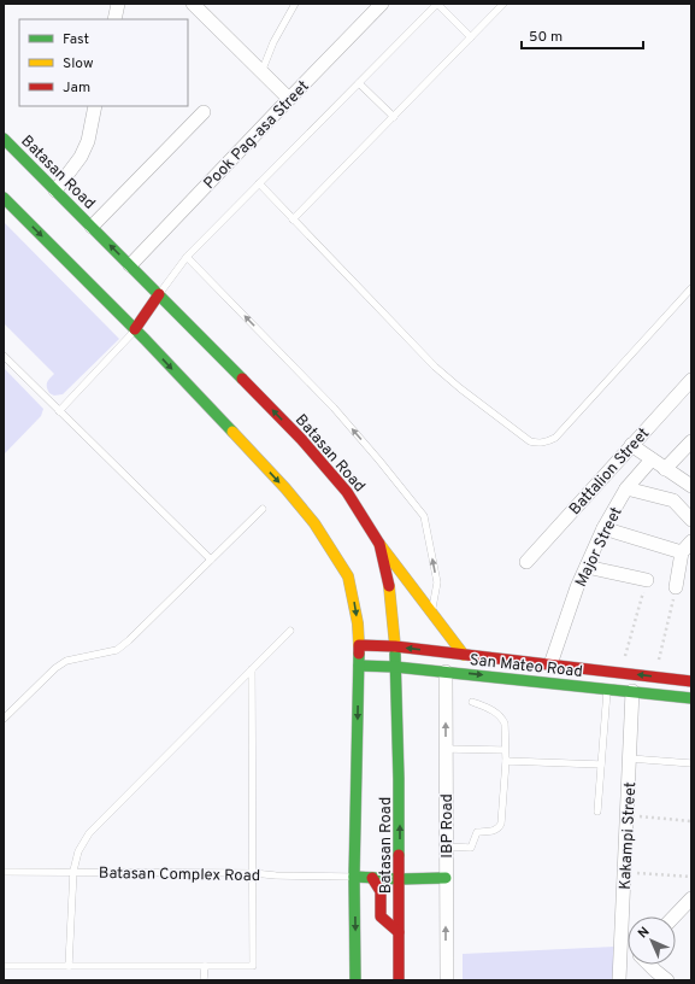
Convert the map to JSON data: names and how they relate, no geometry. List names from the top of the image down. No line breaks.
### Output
{"streets":{"main road":["Batasan Road","San Mateo Road"],"street":["Pook Pag-asa Street","Battalion Street","Major Street","IBP Road","Kakampi Street"],"lane":["Batasan Complex Road"]},"crossings":[["Pook Pag-asa Street","Batasan Road"],["Batasan Road","San Mateo Road"],["Batasan Road","Batasan Complex Road"],["Major Street","San Mateo Road"],["San Mateo Road","IBP Road"],["San Mateo Road","Kakampi Street"]],"one_way":["IBP Road"],"legend":["Fast","Slow","Jam"],"scale_bar":"50 m","north":"top left"}
